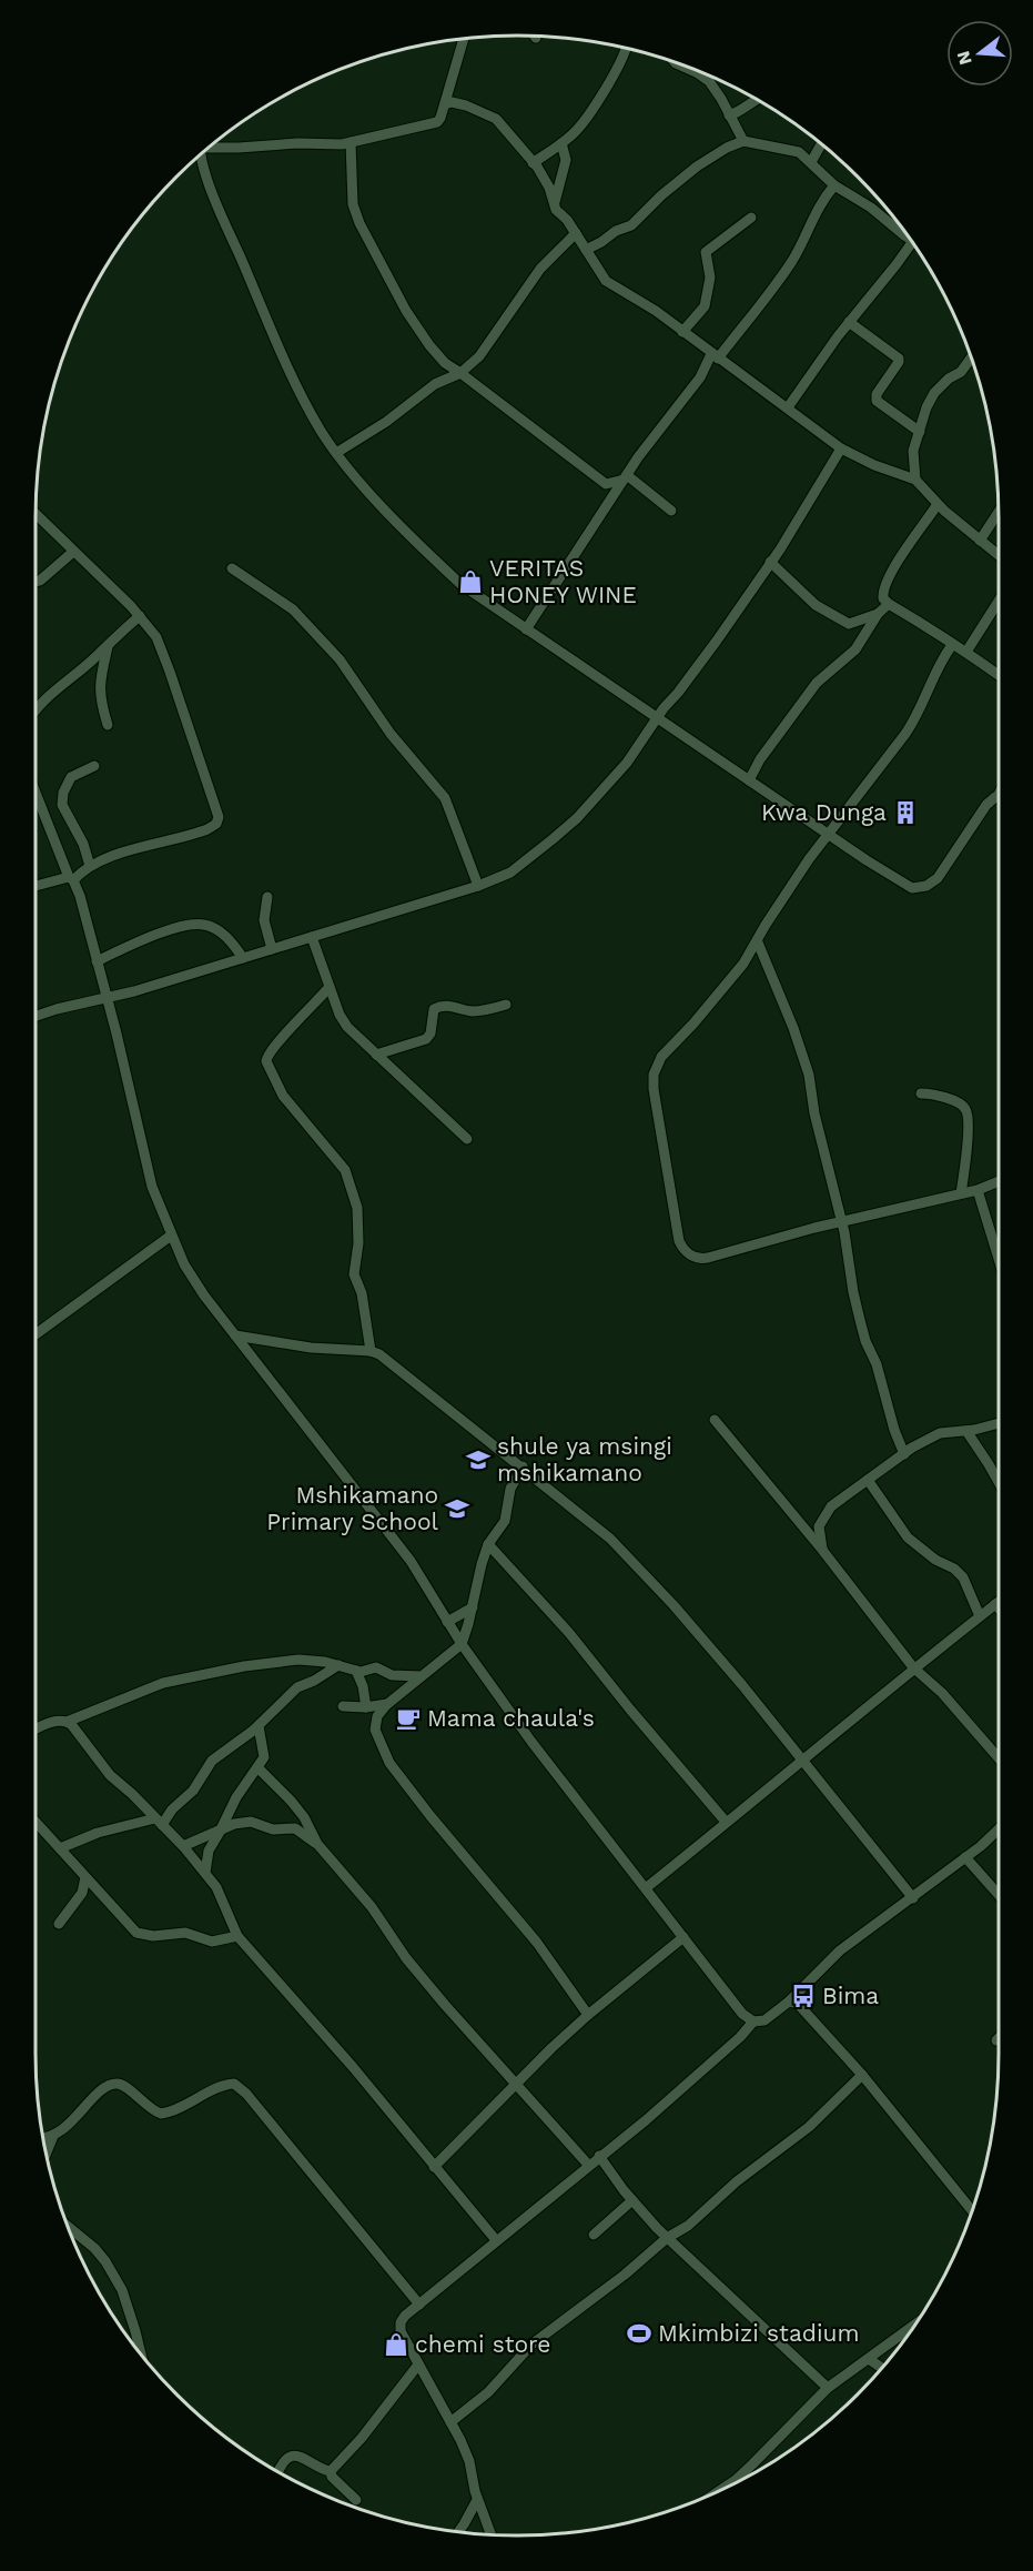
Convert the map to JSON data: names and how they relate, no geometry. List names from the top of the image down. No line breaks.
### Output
{"places":{"shop":["VERITAS HONEY WINE","chemi store"],"building":["Kwa Dunga"],"school or university":["shule ya msingi mshikamano","Mshikamano Primary School"],"cafe":["Mama chaula's"],"bus stop":["Bima"],"sports":["Mkimbizi stadium"]},"north":"left"}
